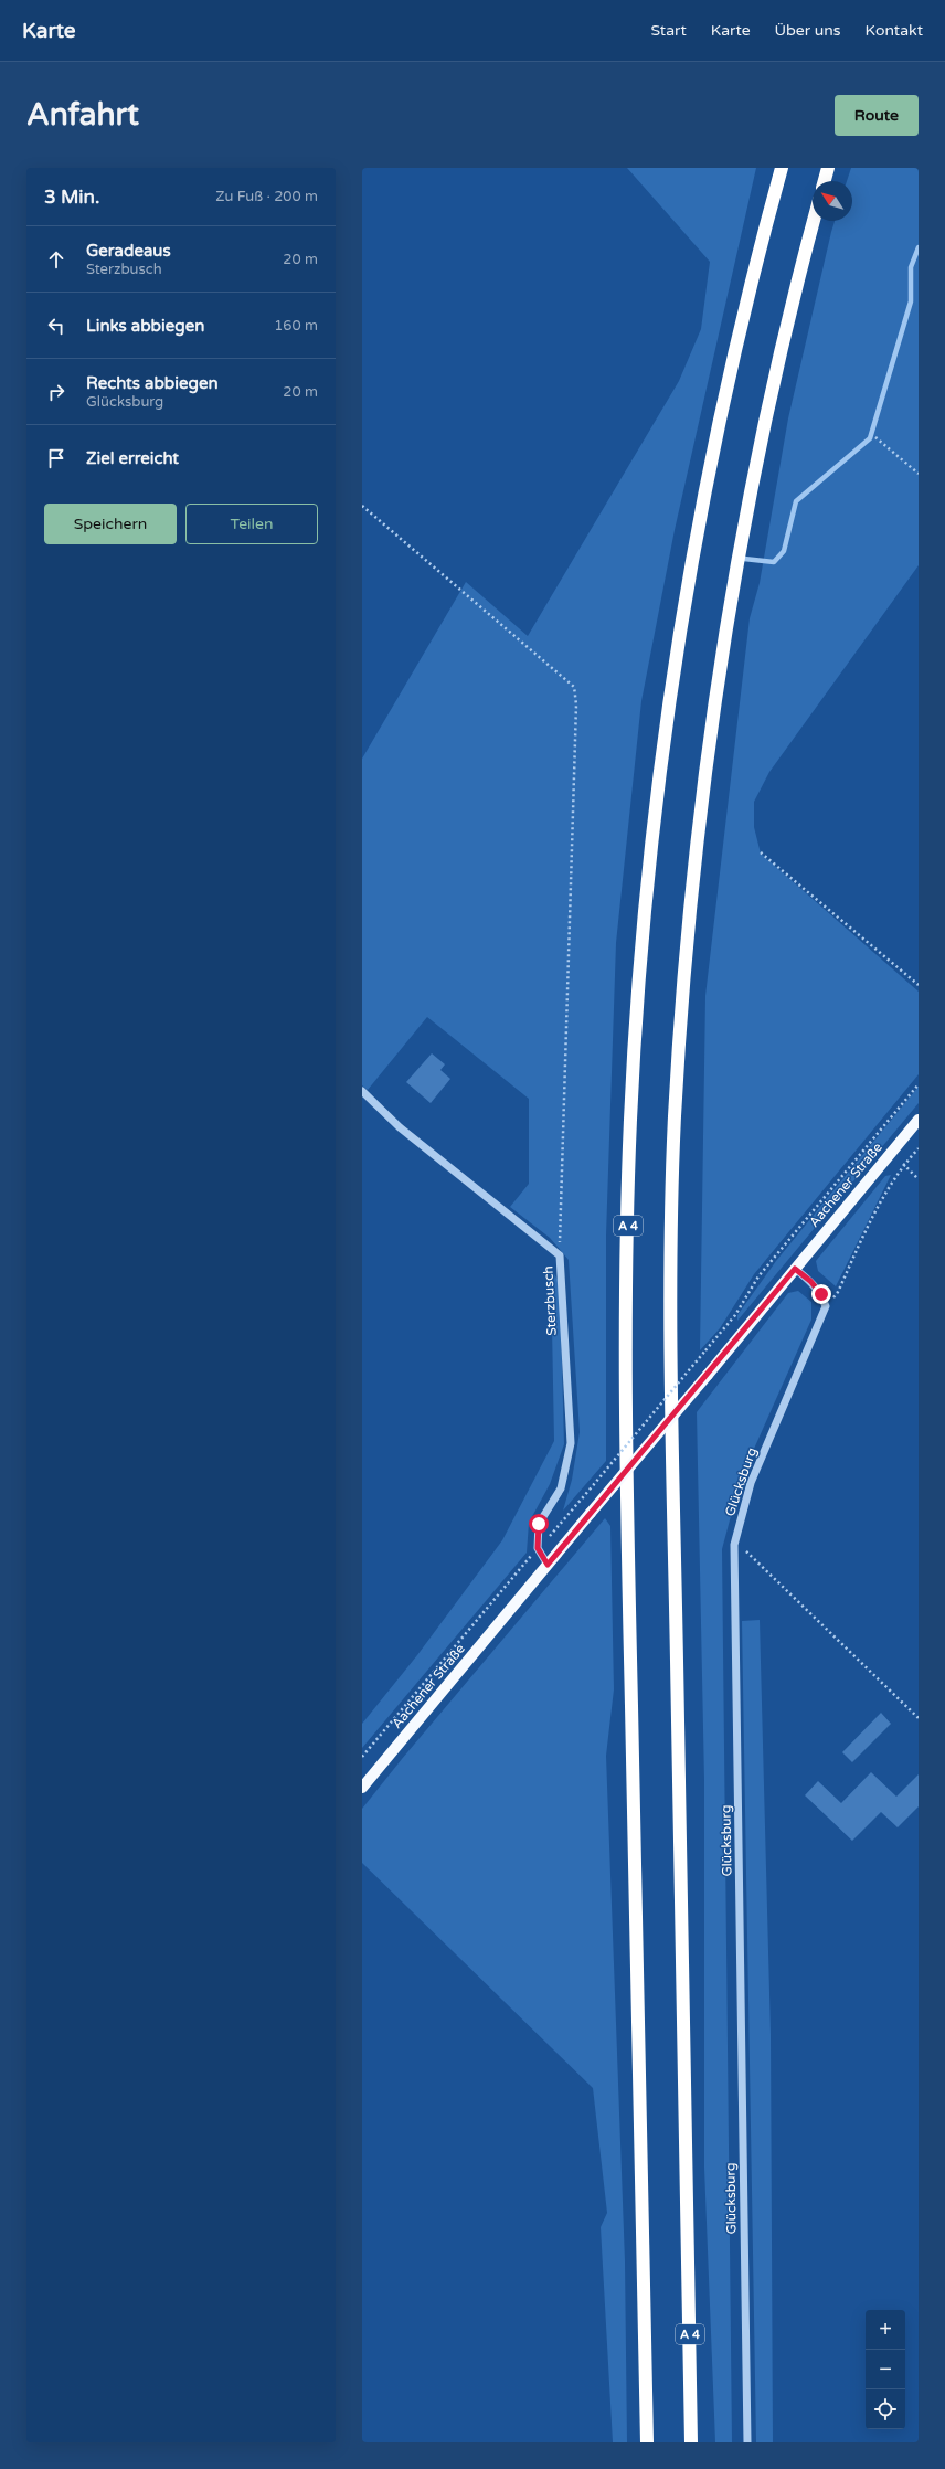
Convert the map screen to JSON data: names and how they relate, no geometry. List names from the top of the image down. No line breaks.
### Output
{"streets":{"highway":["A 4"],"main road":["Aachener Straße"],"street":["Sterzbusch","Glücksburg"]},"north":"top left","page":{"header":"Karte","nav":["Start","Karte","Über uns","Kontakt"],"buttons":["Route",["Speichern","Teilen"]],"title":"Anfahrt","heading":["3 Min.","Zu Fuß · 200 m"],"list":[["Geradeaus","Sterzbusch","20 m"],["Links abbiegen","160 m"],["Rechts abbiegen","Glücksburg","20 m"],"Ziel erreicht"],"map_buttons":["+","−"]}}
